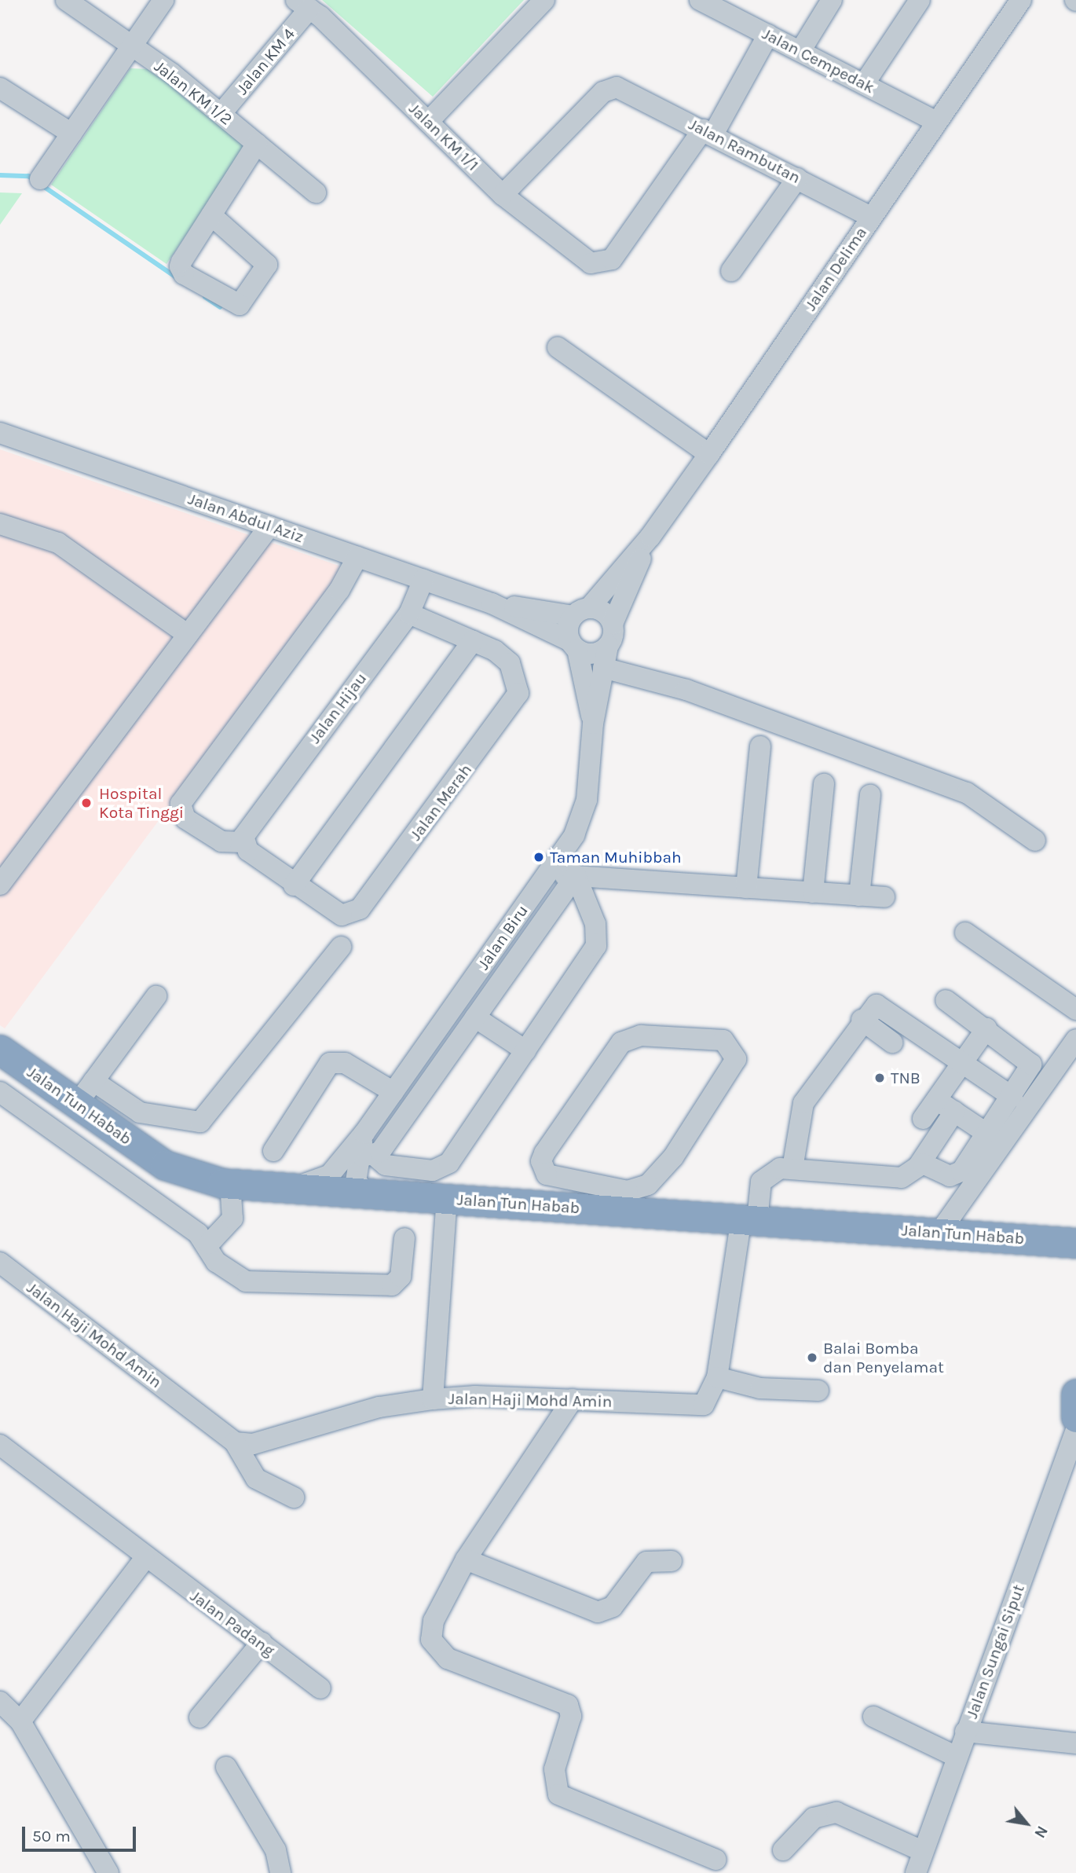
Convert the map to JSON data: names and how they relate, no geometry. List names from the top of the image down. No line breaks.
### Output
{"streets":{"highway":["Jalan Tun Habab"],"street":["Jalan Cempedak","Jalan KM 4","Jalan KM 1/2","Jalan KM 1/1","Jalan Rambutan","Jalan Delima","Jalan Abdul Aziz","Jalan Hijau","Jalan Merah","Jalan Biru","Jalan Haji Mohd Amin","Jalan Padang","Jalan Sungai Siput"]},"crossings":[["Jalan Cempedak","Jalan Delima"],["Jalan KM 4","Jalan KM 1/2"],["Jalan KM 4","Jalan KM 1/1"],["Jalan KM 1/1","Jalan Rambutan"],["Jalan Rambutan","Jalan Delima"],["Jalan Delima","Jalan Biru"],["Jalan Abdul Aziz","Jalan Hijau"],["Jalan Biru","Jalan Tun Habab"],["Jalan Tun Habab","Jalan Haji Mohd Amin"]],"places":["Hospital Kota Tinggi","Taman Muhibbah","TNB","Balai Bomba dan Penyelamat"],"scale_bar":"50 m","north":"bottom right"}
